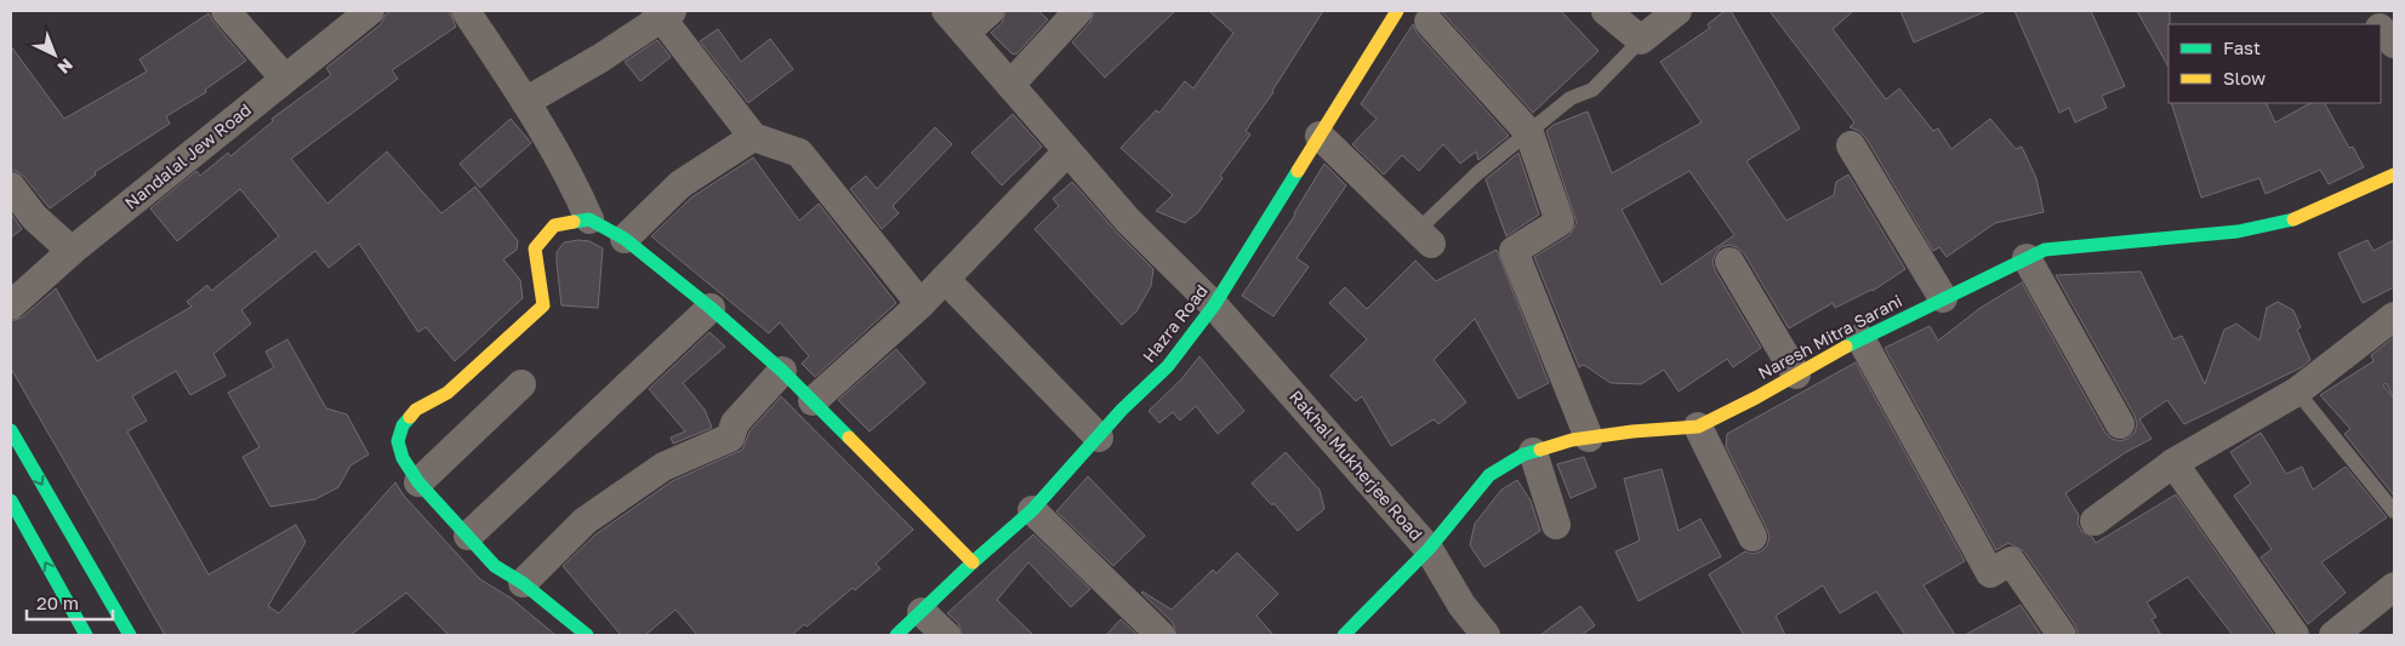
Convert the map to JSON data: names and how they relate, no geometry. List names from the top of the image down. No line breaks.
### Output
{"streets":{"street":["Nandalal Jew Road","Hazra Road","Naresh Mitra Sarani","Rakhal Mukherjee Road"]},"crossings":[["Hazra Road","Rakhal Mukherjee Road"],["Naresh Mitra Sarani","Rakhal Mukherjee Road"]],"legend":["Fast","Slow"],"scale_bar":"20 m","north":"bottom right"}
